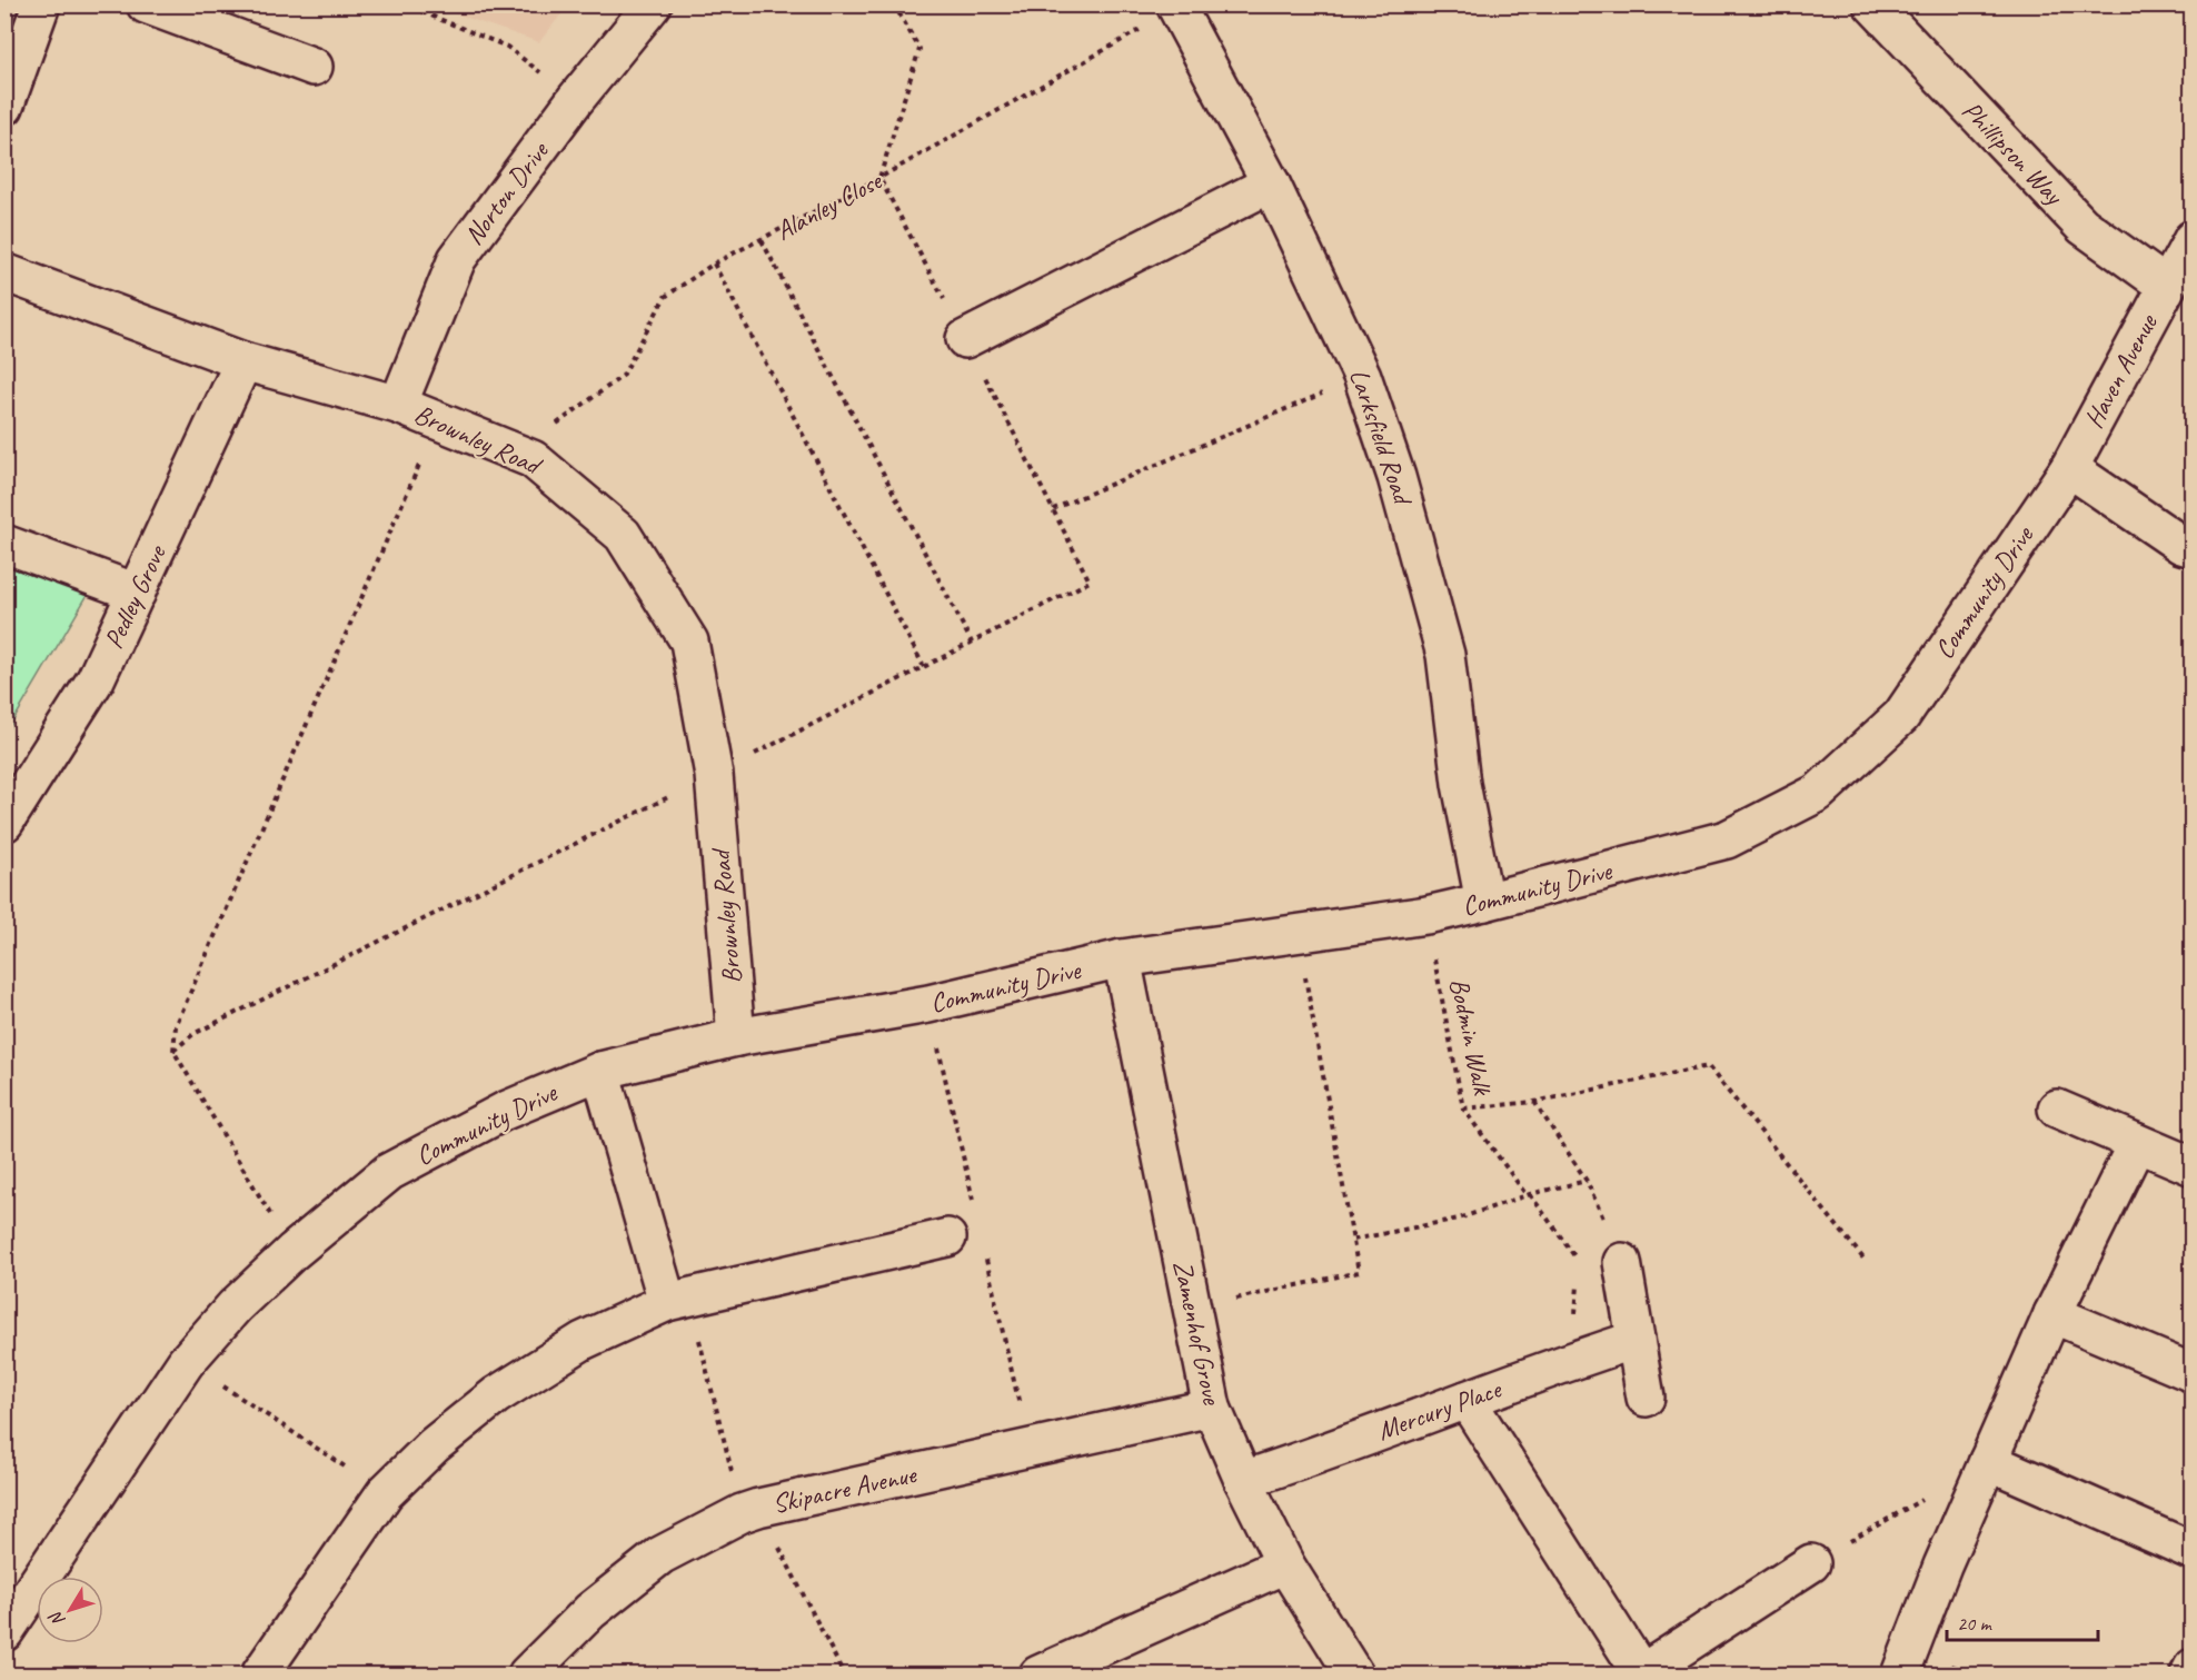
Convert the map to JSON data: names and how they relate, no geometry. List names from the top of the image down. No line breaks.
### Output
{"streets":{"street":["Phillipson Way","Norton Drive","Haven Avenue","Larksfield Road","Brownley Road","Community Drive","Pedley Grove","Zamenhof Grove","Mercury Place","Skipacre Avenue"],"path":["Alanley Close","Bodmin Walk"]},"crossings":[["Phillipson Way","Haven Avenue"],["Norton Drive","Brownley Road"],["Alanley Close","Larksfield Road"],["Alanley Close","Brownley Road"],["Haven Avenue","Community Drive"],["Larksfield Road","Community Drive"],["Brownley Road","Community Drive"],["Brownley Road","Pedley Grove"],["Community Drive","Bodmin Walk"],["Community Drive","Zamenhof Grove"],["Zamenhof Grove","Mercury Place"],["Zamenhof Grove","Skipacre Avenue"]],"scale_bar":"20 m","north":"bottom left"}
